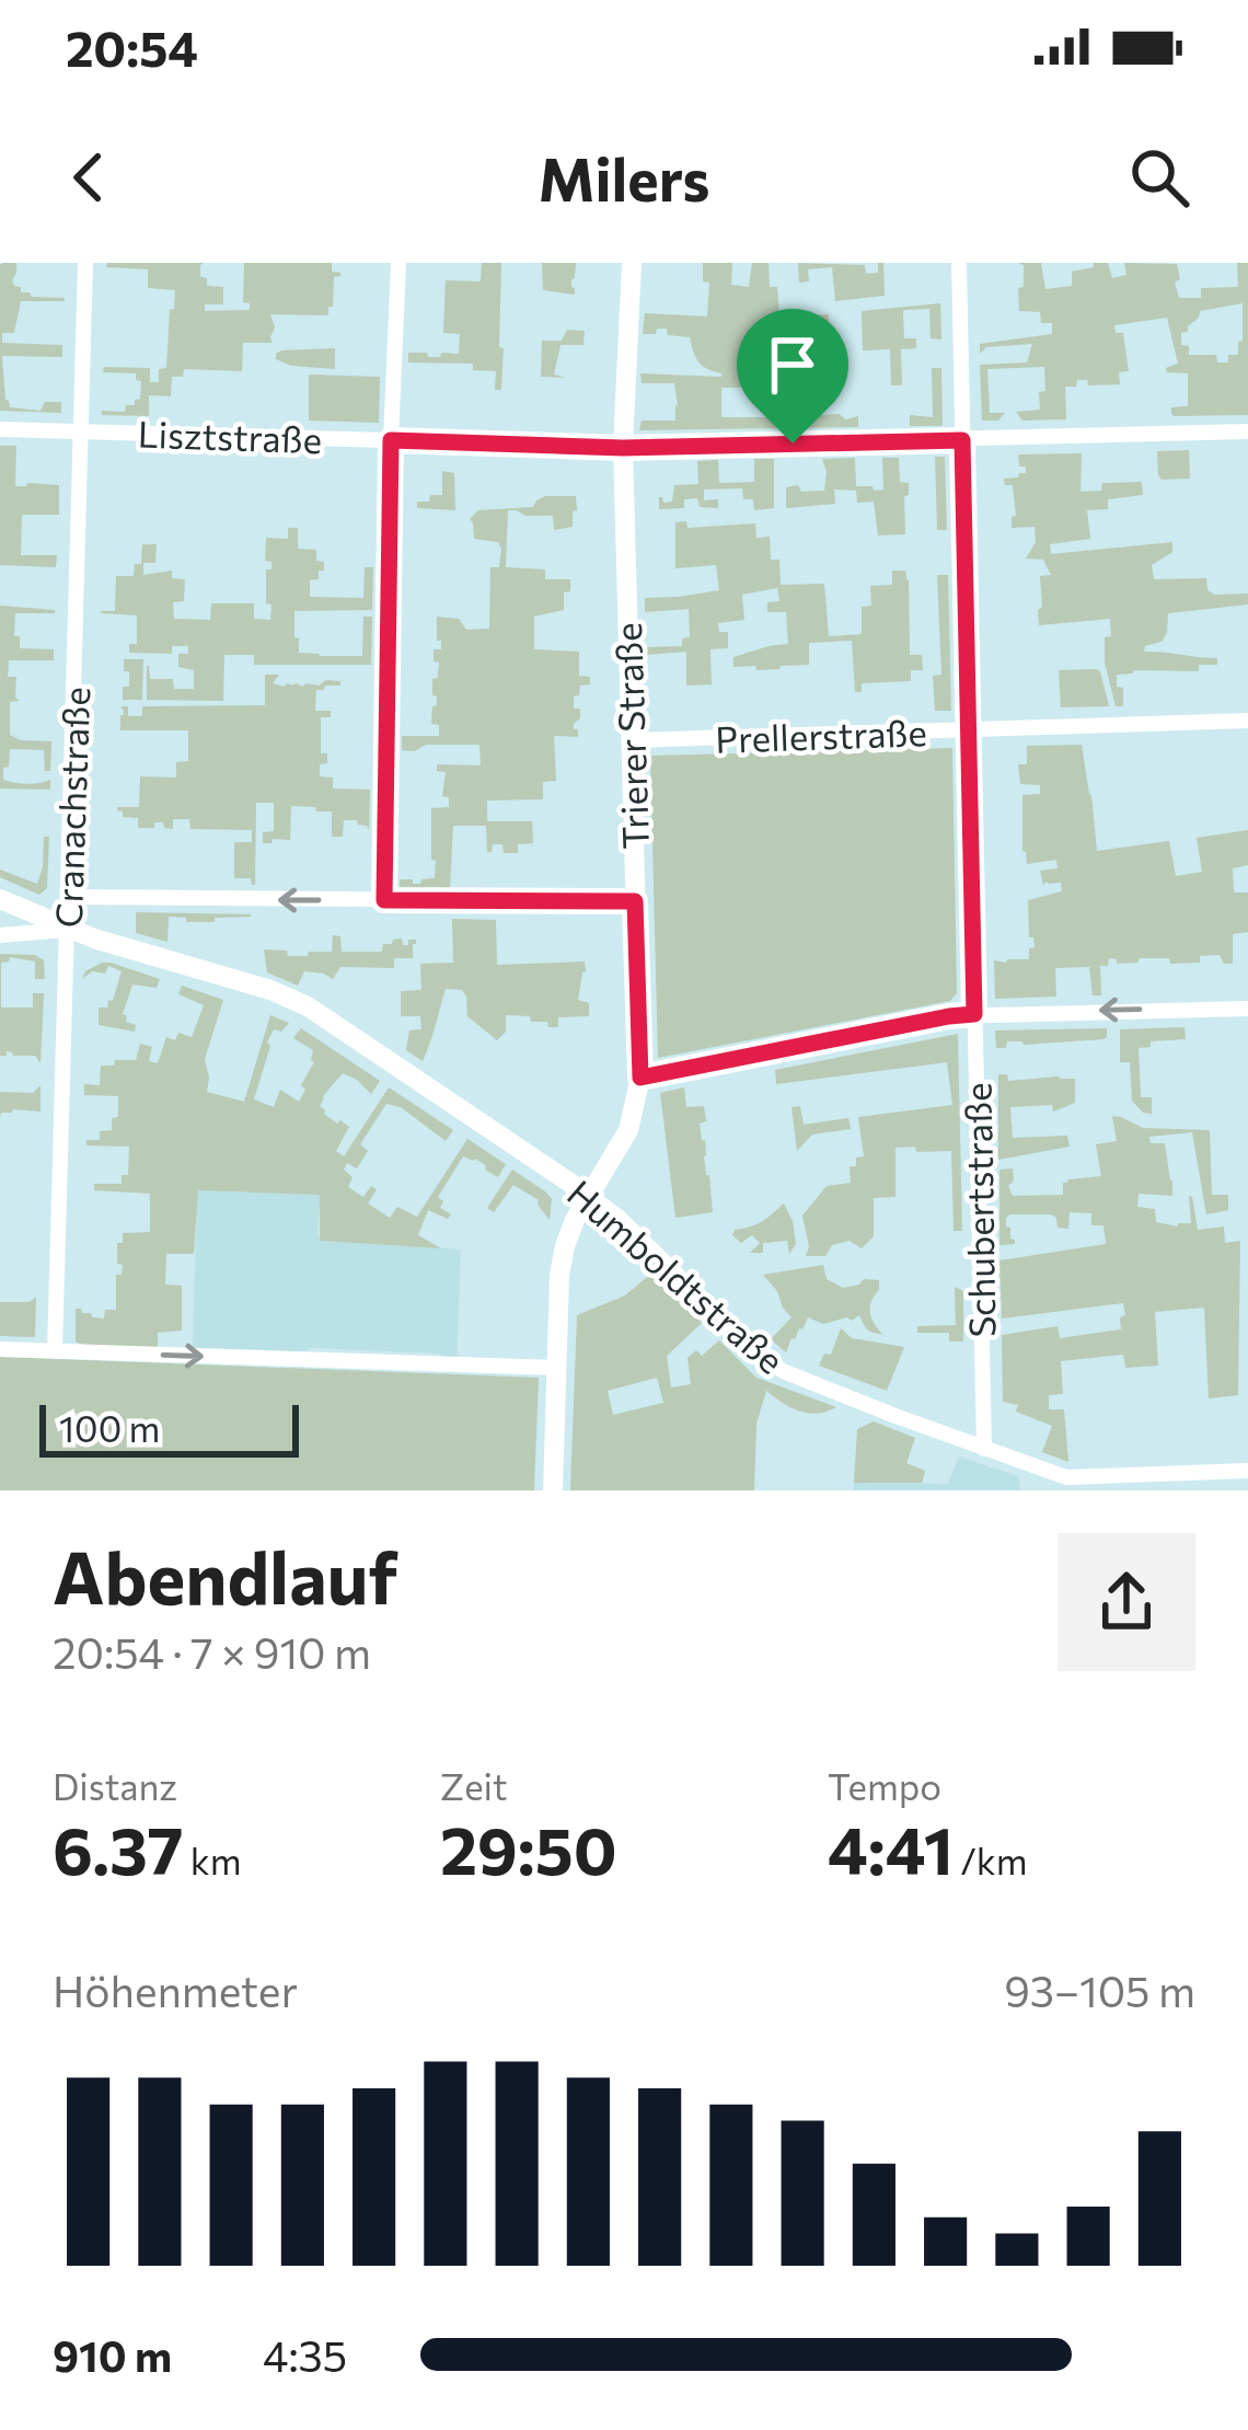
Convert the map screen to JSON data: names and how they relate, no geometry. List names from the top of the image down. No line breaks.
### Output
{"streets":{"street":["Lisztstraße","Prellerstraße","Trierer Straße","Cranachstraße","Schubertstraße","Humboldtstraße"]},"crossings":[["Lisztstraße","Trierer Straße"],["Lisztstraße","Cranachstraße"],["Lisztstraße","Schubertstraße"],["Prellerstraße","Trierer Straße"],["Prellerstraße","Schubertstraße"],["Trierer Straße","Humboldtstraße"],["Cranachstraße","Humboldtstraße"],["Schubertstraße","Humboldtstraße"]],"scale_bar":"100 m","page":{"status":"20:54","header":"Milers","scale":"100 m","heading":["Abendlauf","20:54 · 7 × 910 m"],"stats":[["Distanz","6.37 km"],["Zeit","29:50"],["Tempo","4:41 /km"]],"chart":["Höhenmeter","93–105 m"],"list":[{"name":"910 m","note":"4:35"}]}}
